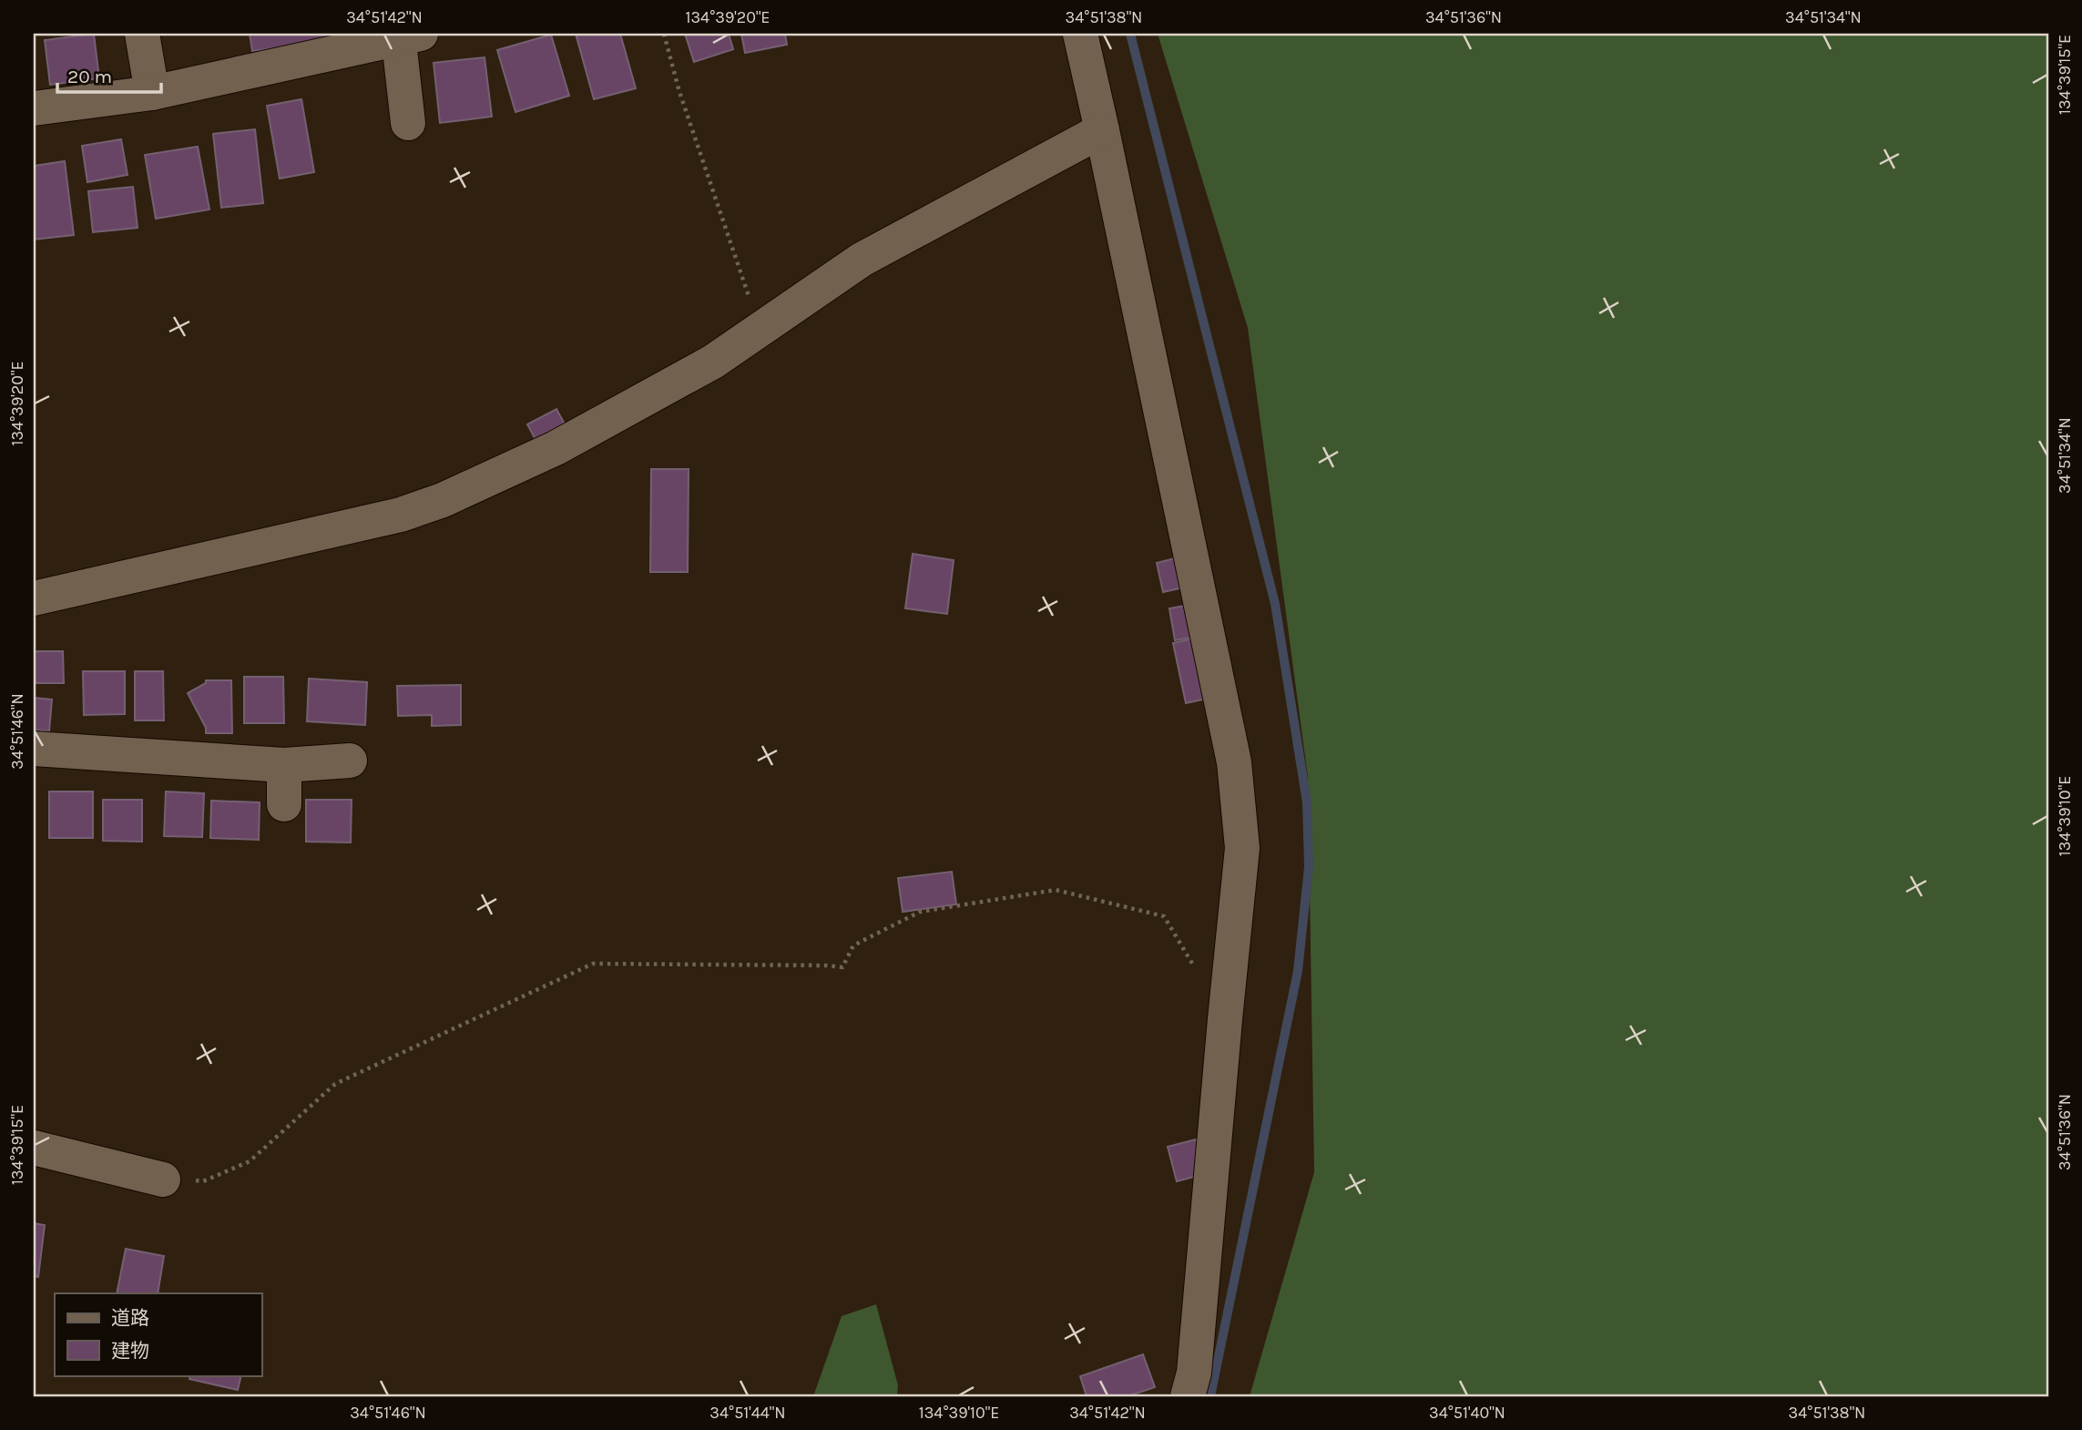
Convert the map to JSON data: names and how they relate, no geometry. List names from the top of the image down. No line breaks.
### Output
{"legend":["道路","建物"],"scale_bar":"20 m","coordinates":["34°51'42\"N","134°39'20\"E","34°51'38\"N","34°51'36\"N","34°51'34\"N","134°39'15\"E","34°51'46\"N","134°39'10\"E","34°51'44\"N","34°51'40\"N"]}
